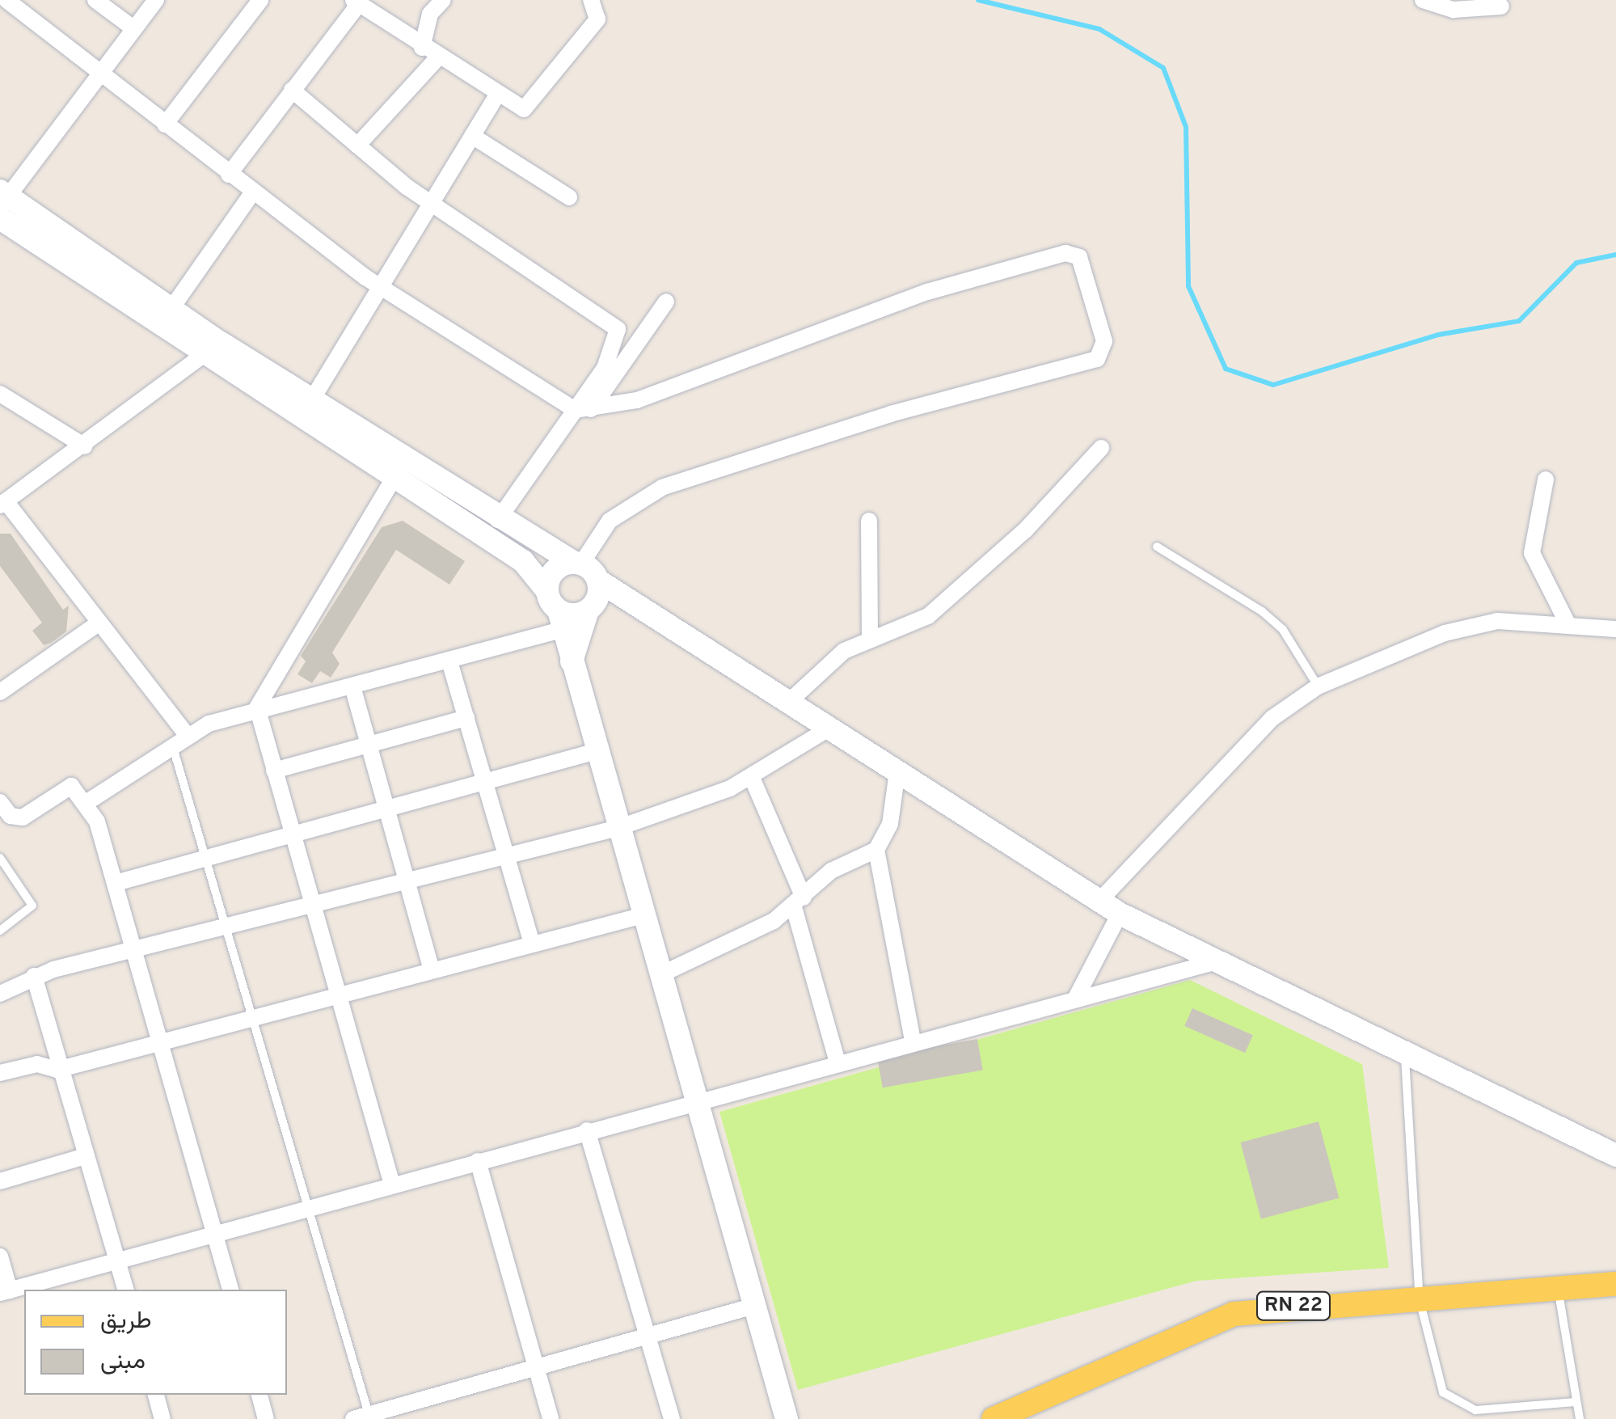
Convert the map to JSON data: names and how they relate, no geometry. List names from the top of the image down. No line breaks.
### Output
{"streets":{"main road":["RN 22"]},"legend":["طريق","مبنى"]}
